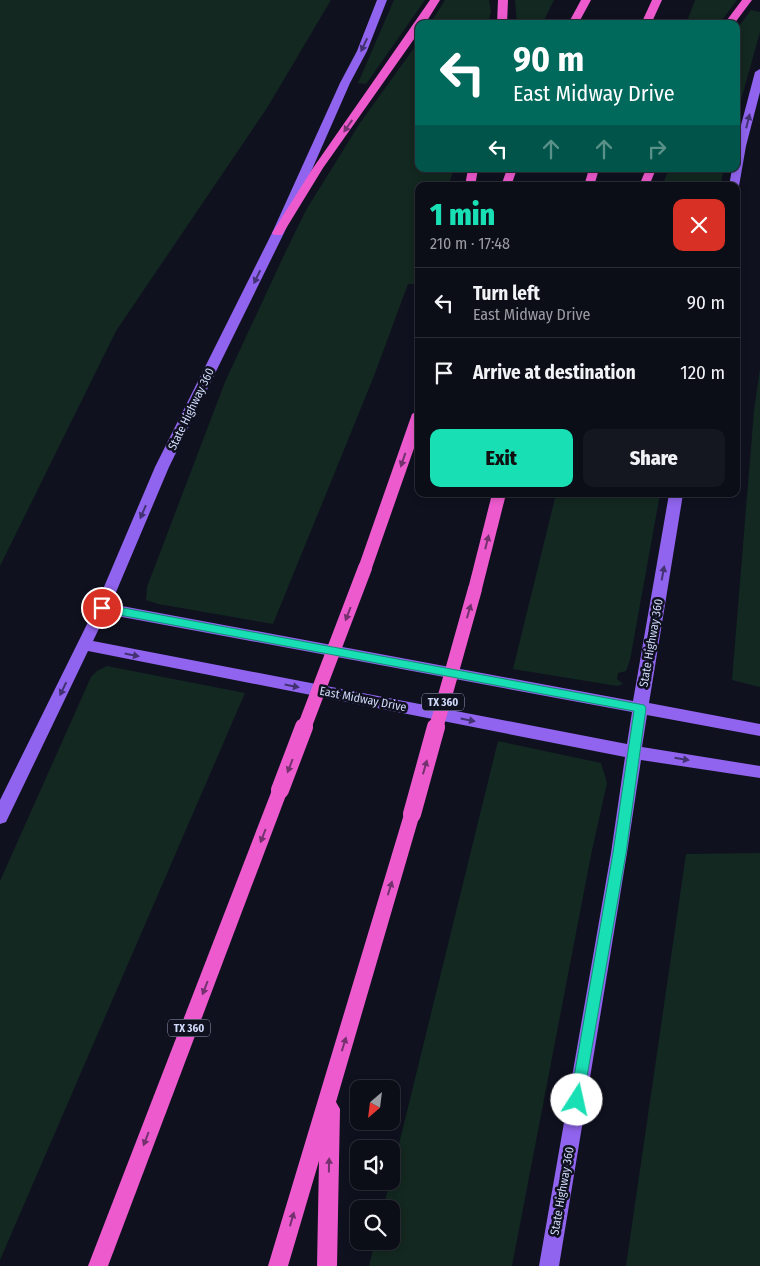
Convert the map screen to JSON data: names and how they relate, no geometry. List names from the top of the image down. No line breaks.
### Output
{"streets":{"highway":["TX 360"],"main road":["State Highway 360","East Midway Drive"]},"crossings":[["State Highway 360","East Midway Drive"]],"north":"bottom left","page":{"turn":["90 m","East Midway Drive"],"heading":["1 min","210 m · 17:48"],"list":[{"name":"Turn left","note":"East Midway Drive","value":"90 m"},{"name":"Arrive at destination","value":"120 m"}],"buttons":["Exit","Share"]}}
